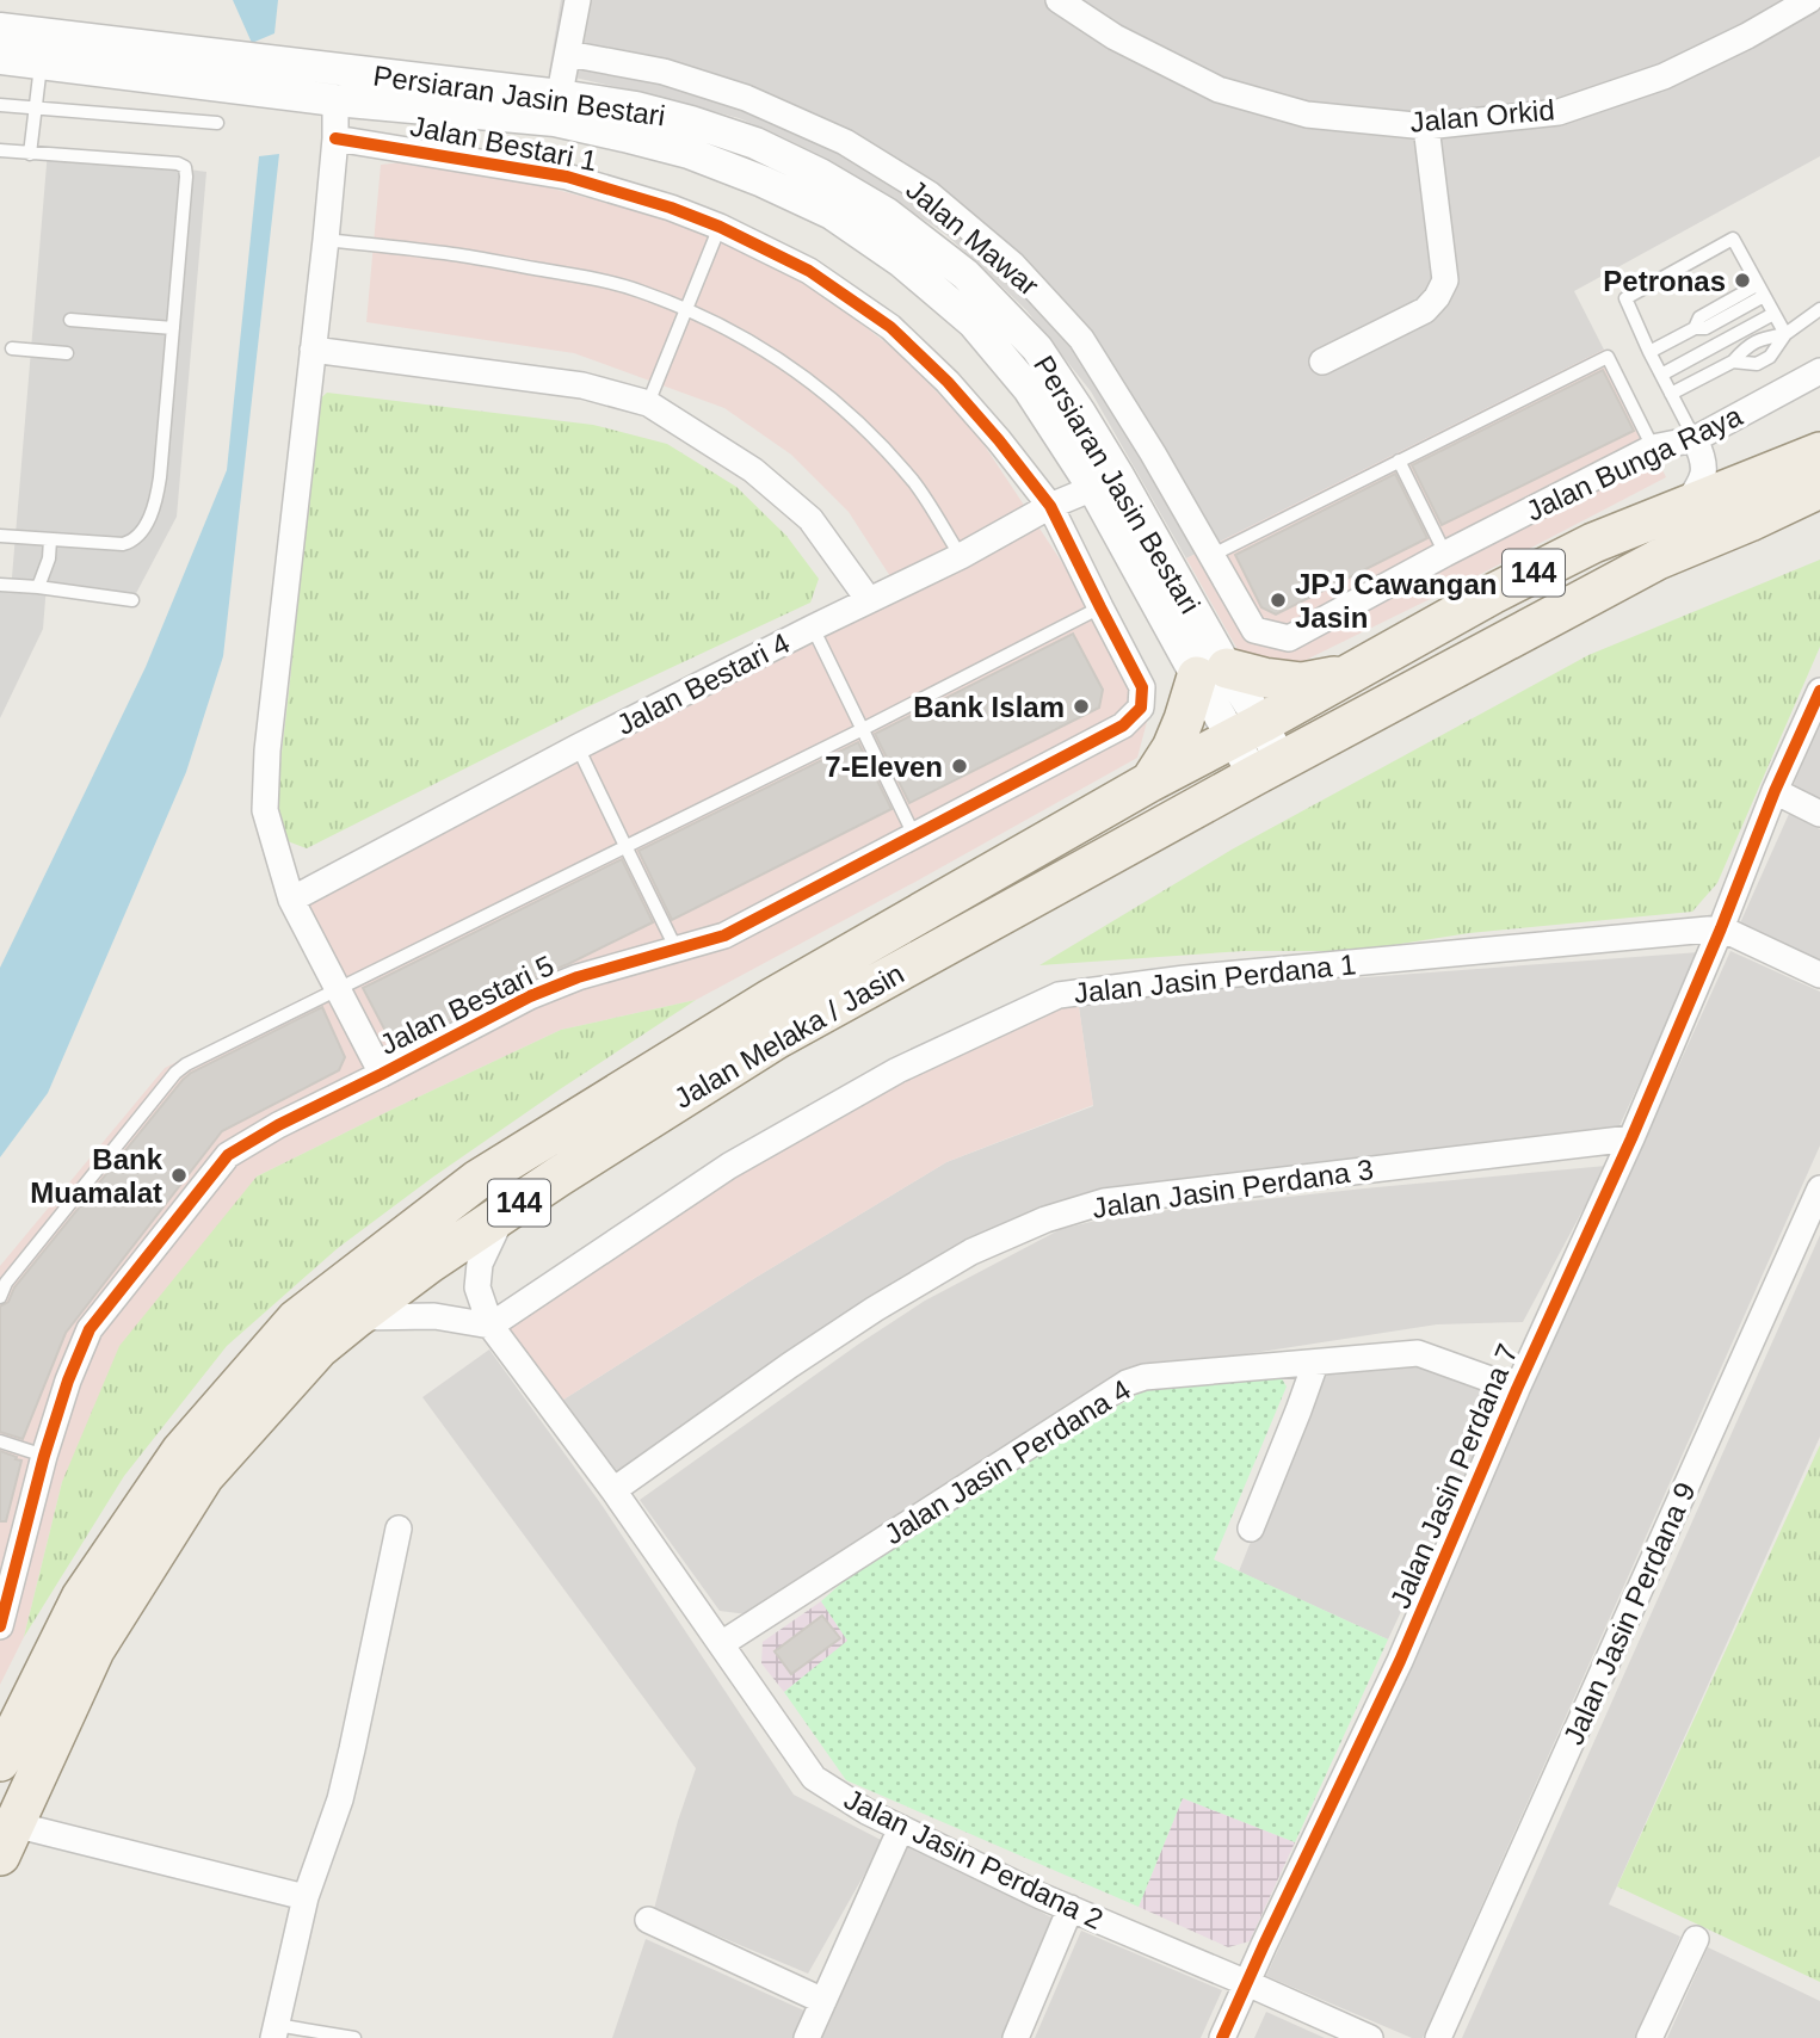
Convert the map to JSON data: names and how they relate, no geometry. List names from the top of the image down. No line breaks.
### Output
{"streets":{"main road":["144","Jalan Melaka / Jasin"],"street":["Persiaran Jasin Bestari","Jalan Orkid","Jalan Bestari 1","Jalan Mawar","Jalan Bunga Raya","Jalan Bestari 4","Jalan Jasin Perdana 1","Jalan Bestari 5","Jalan Jasin Perdana 3","Jalan Jasin Perdana 4","Jalan Jasin Perdana 7","Jalan Jasin Perdana 9","Jalan Jasin Perdana 2"]},"crossings":[["Persiaran Jasin Bestari","Jalan Bestari 4"],["Persiaran Jasin Bestari","Jalan Melaka / Jasin"],["Jalan Bestari 1","Jalan Bestari 4"],["Jalan Bestari 1","Jalan Bestari 5"],["Jalan Mawar","Jalan Bunga Raya"],["Jalan Bestari 4","Jalan Bestari 5"],["Jalan Jasin Perdana 1","Jalan Jasin Perdana 7"],["Jalan Jasin Perdana 1","Jalan Jasin Perdana 2"],["Jalan Melaka / Jasin","Jalan Jasin Perdana 2"],["Jalan Jasin Perdana 3","Jalan Jasin Perdana 7"],["Jalan Jasin Perdana 3","Jalan Jasin Perdana 2"],["Jalan Jasin Perdana 4","Jalan Jasin Perdana 7"],["Jalan Jasin Perdana 4","Jalan Jasin Perdana 2"],["Jalan Jasin Perdana 7","Jalan Jasin Perdana 2"]],"places":["Petronas","JPJ Cawangan Jasin","Bank Islam","7-Eleven","Bank Muamalat"]}
